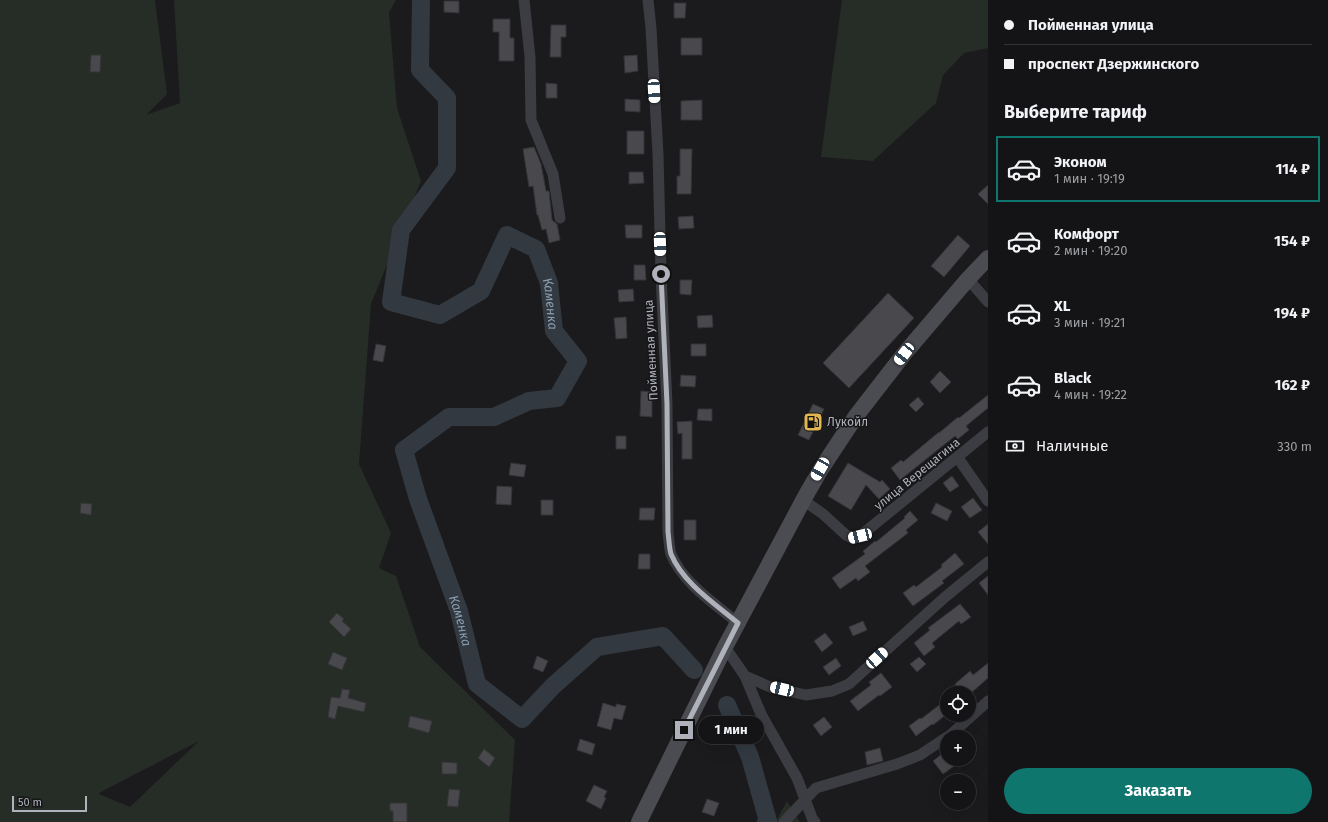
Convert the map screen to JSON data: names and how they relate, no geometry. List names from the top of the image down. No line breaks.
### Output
{"streets":{"street":["Пойменная улица","улица Верещагина"]},"water":["Каменка"],"places":{"fuel station":["Лукойл"]},"scale_bar":"50 m","page":{"banner":["Пойменная улица","проспект Дзержинского"],"heading":"Выберите тариф","list":[{"name":"Эконом","note":"1 мин · 19:19","value":"114 ₽"},{"name":"Комфорт","note":"2 мин · 19:20","value":"154 ₽"},{"name":"XL","note":"3 мин · 19:21","value":"194 ₽"},{"name":"Black","note":"4 мин · 19:22","value":"162 ₽"}],"pay":["Наличные","330 m"],"map_buttons":["+","−"],"bubble":"1 мин","buttons":"Заказать","scale":"50 m"}}
